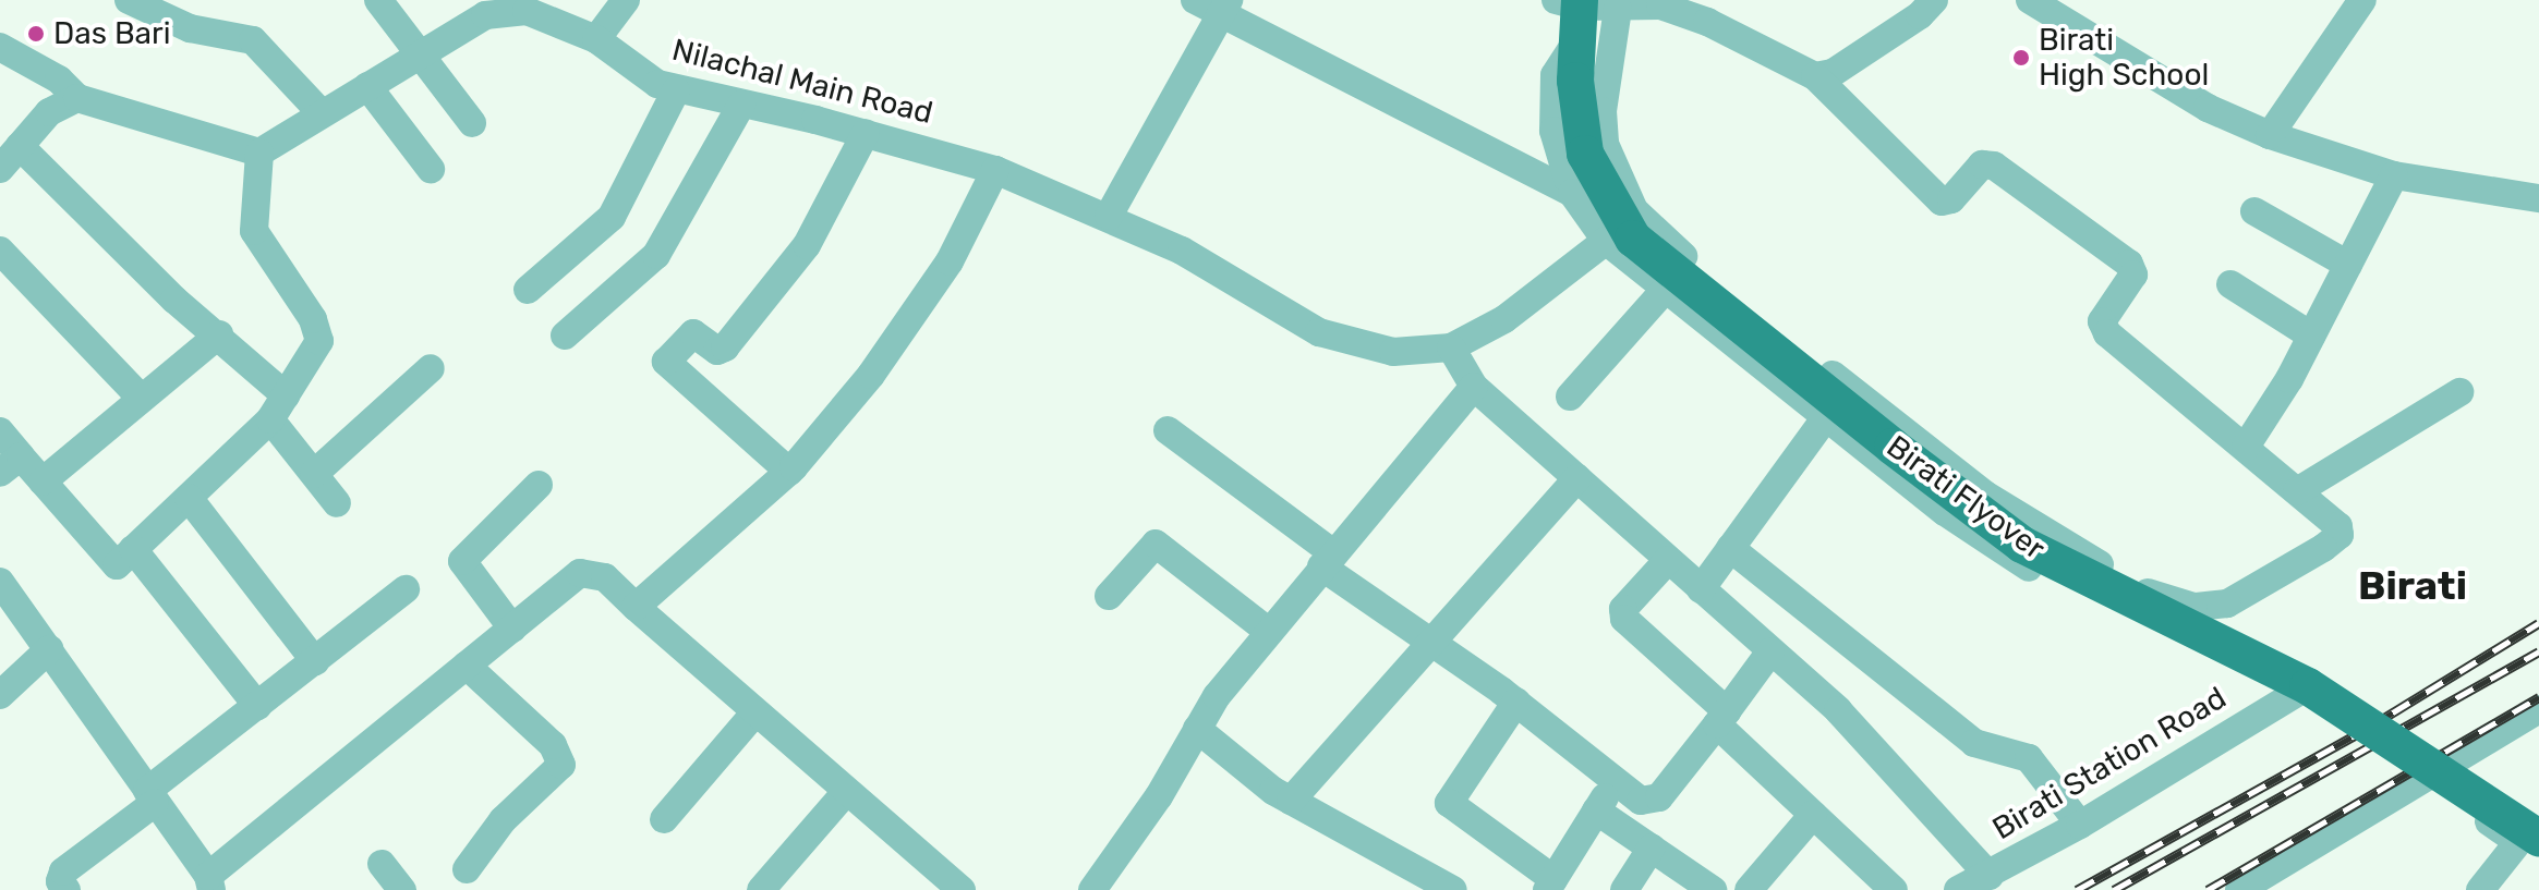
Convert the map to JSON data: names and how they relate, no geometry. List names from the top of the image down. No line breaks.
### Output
{"streets":{"main road":["Birati Flyover"],"street":["Nilachal Main Road","Birati Station Road"]},"districts":["Birati"],"places":["Das Bari","Birati High School"]}
